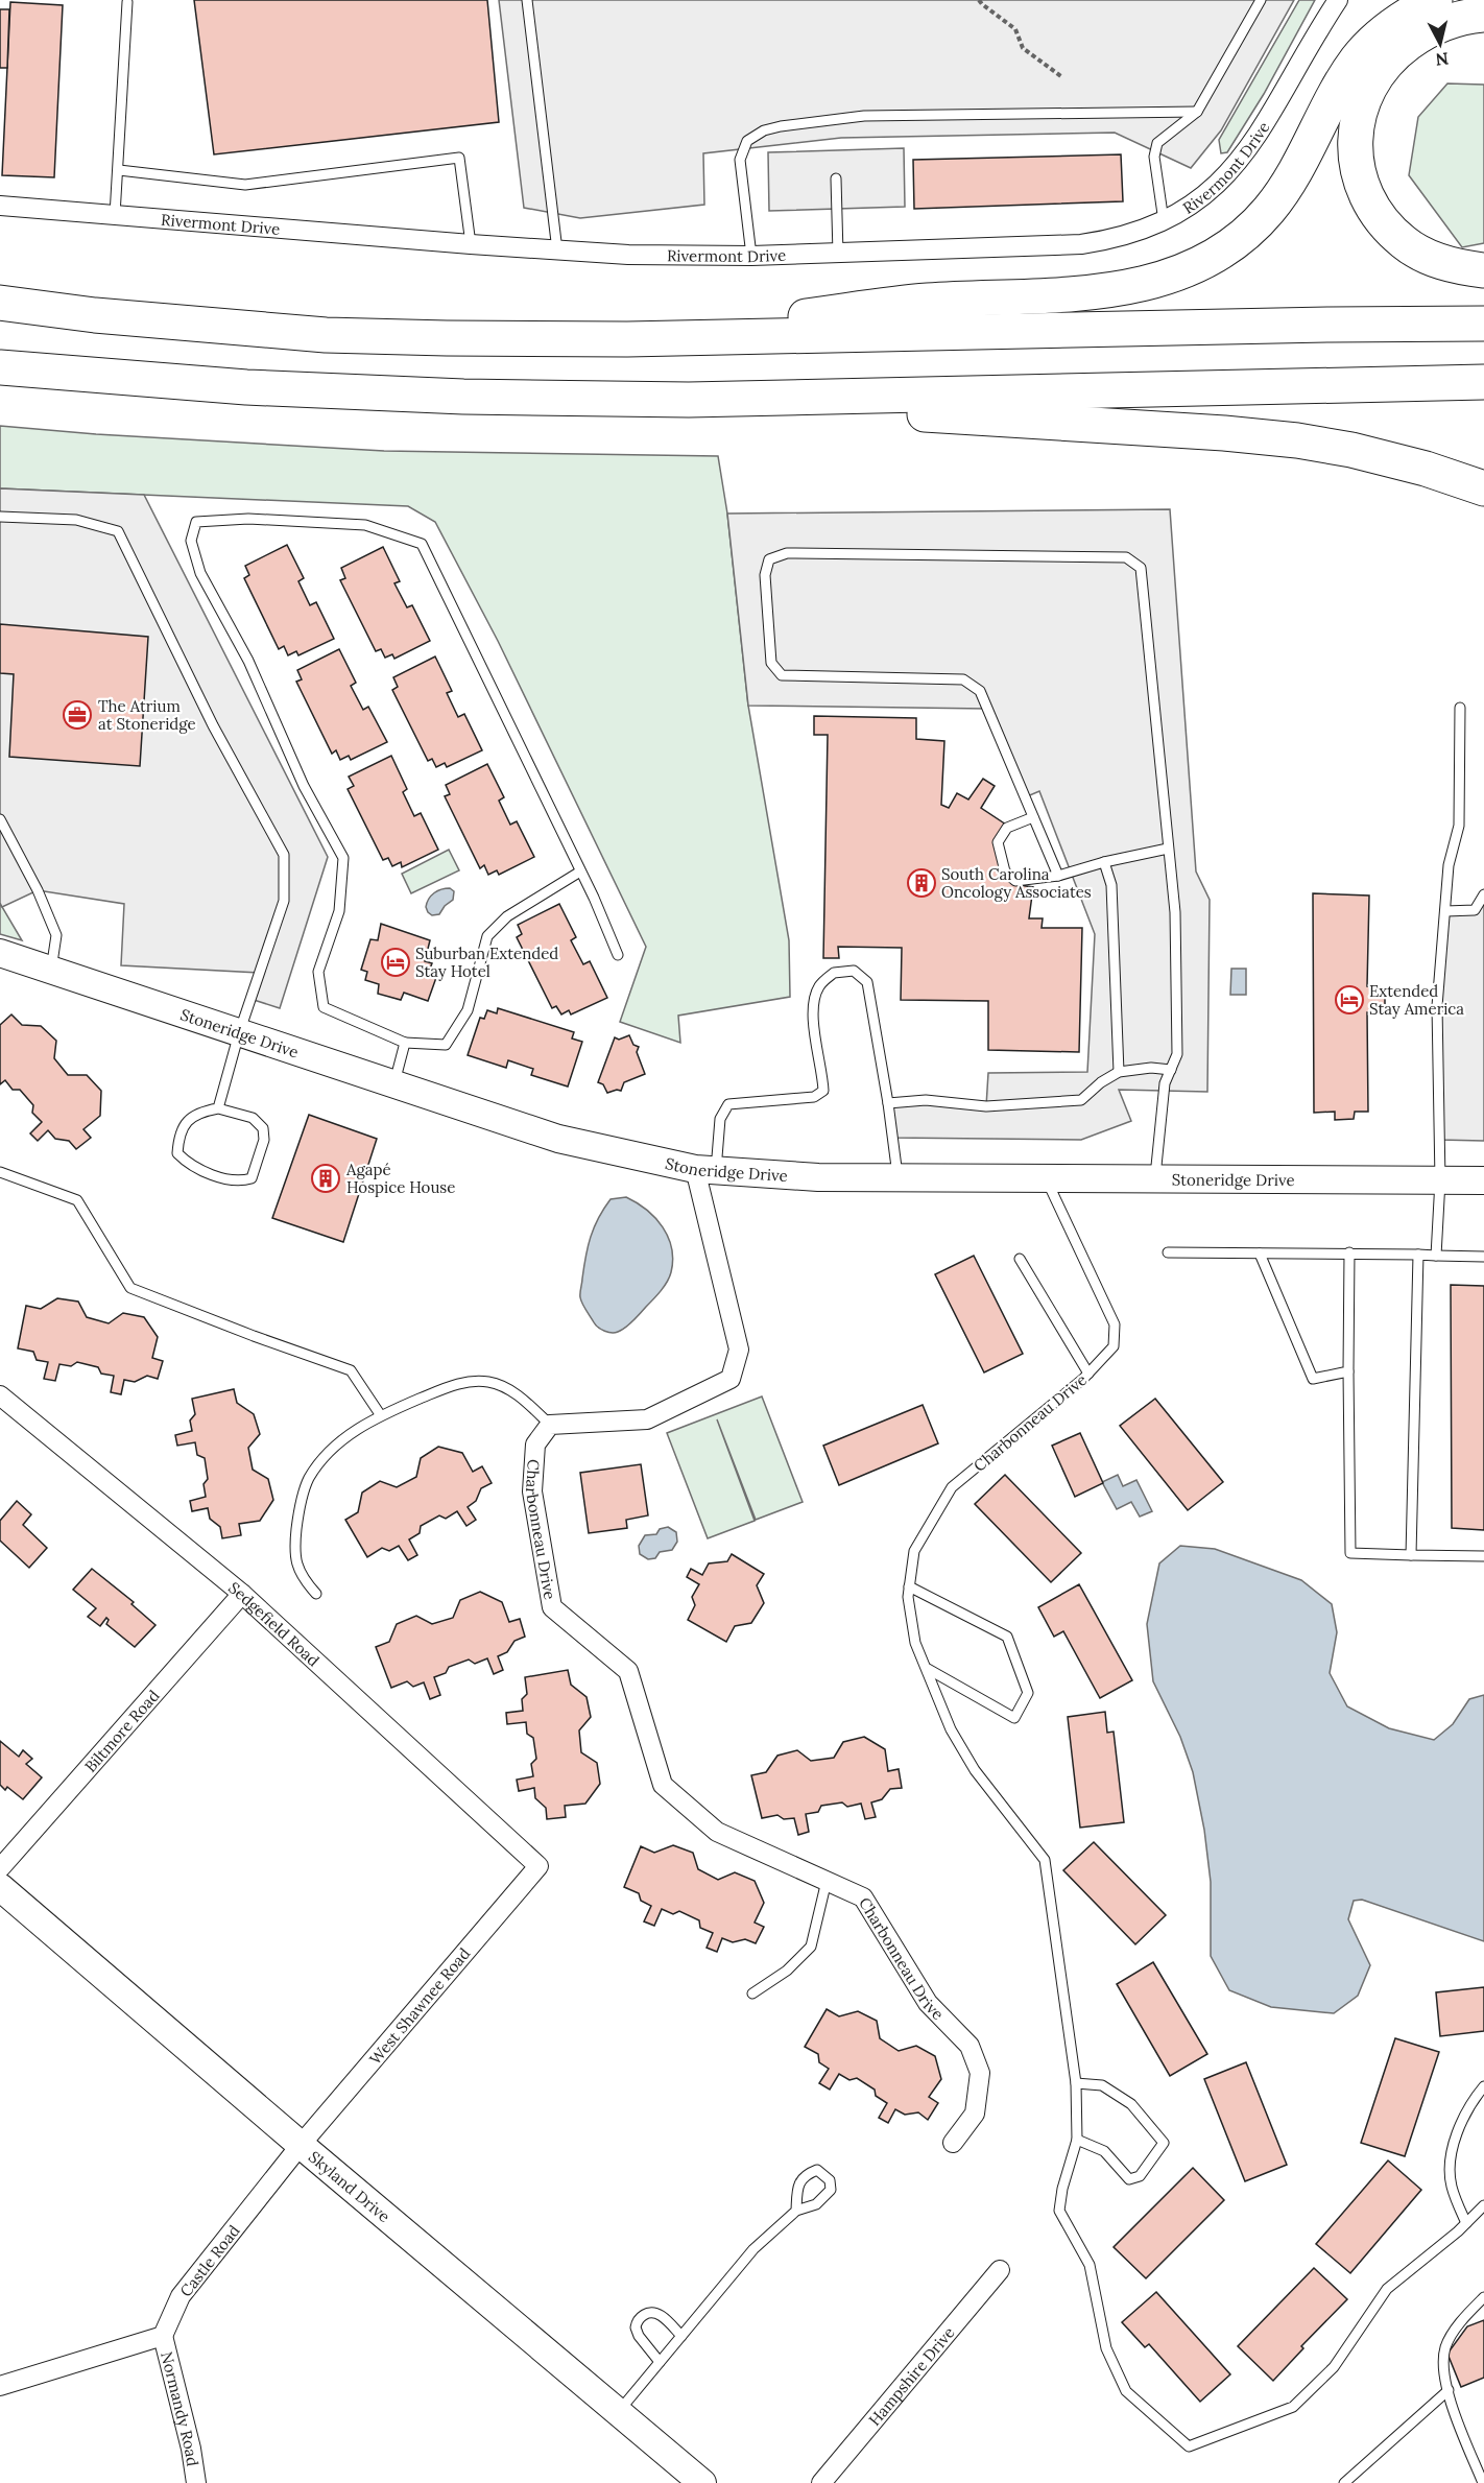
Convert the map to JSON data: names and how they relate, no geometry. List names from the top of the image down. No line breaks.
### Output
{"streets":{"street":["Rivermont Drive","Stoneridge Drive","Charbonneau Drive","Sedgefield Road","Biltmore Road","West Shawnee Road","Skyland Drive","Castle Road","Hampshire Drive","Normandy Road"]},"crossings":[["Stoneridge Drive","Charbonneau Drive"],["Sedgefield Road","Biltmore Road"],["Sedgefield Road","West Shawnee Road"],["West Shawnee Road","Skyland Drive"],["West Shawnee Road","Castle Road"],["Skyland Drive","Castle Road"],["Castle Road","Normandy Road"]],"places":{"office":["The Atrium at Stoneridge"],"building":["South Carolina Oncology Associates","Agapé Hospice House"],"hotel":["Suburban Extended Stay Hotel","Extended Stay America"]},"north":"bottom"}
